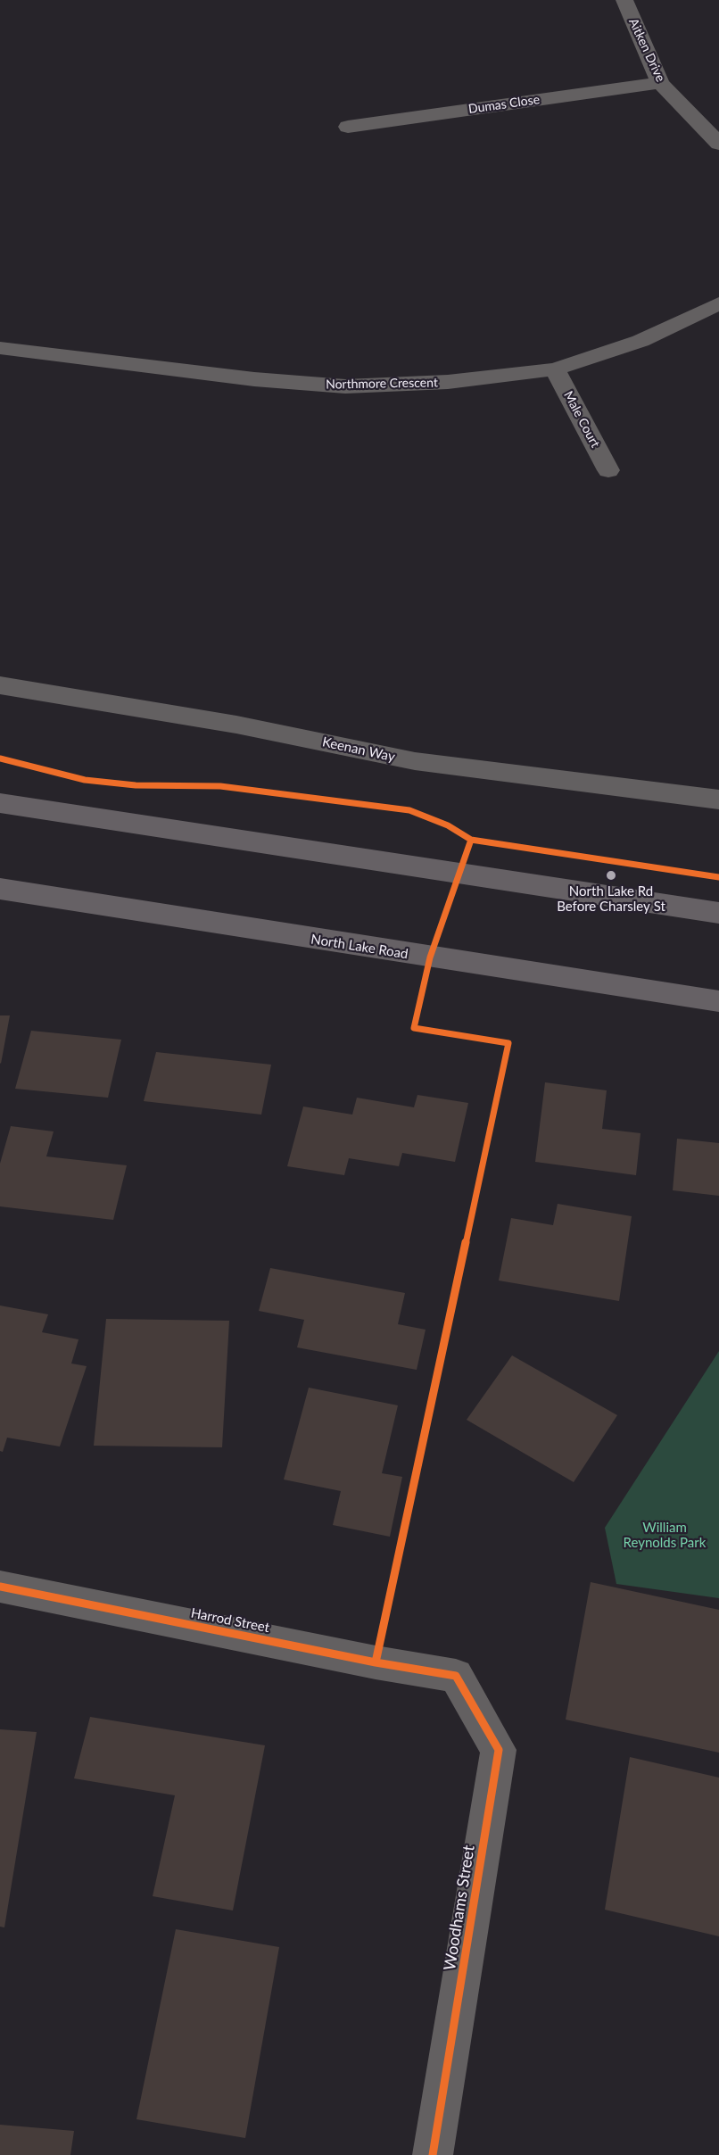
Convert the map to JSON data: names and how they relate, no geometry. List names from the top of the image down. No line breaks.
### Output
{"streets":{"main road":["North Lake Road"],"street":["Aitken Drive","Dumas Close","Northmore Crescent","Male Court","Keenan Way","Harrod Street","Woodhams Street"]},"crossings":[["Aitken Drive","Dumas Close"],["Northmore Crescent","Male Court"],["Harrod Street","Woodhams Street"]],"parks":["William Reynolds Park"],"places":["North Lake Rd Before Charsley St"]}
